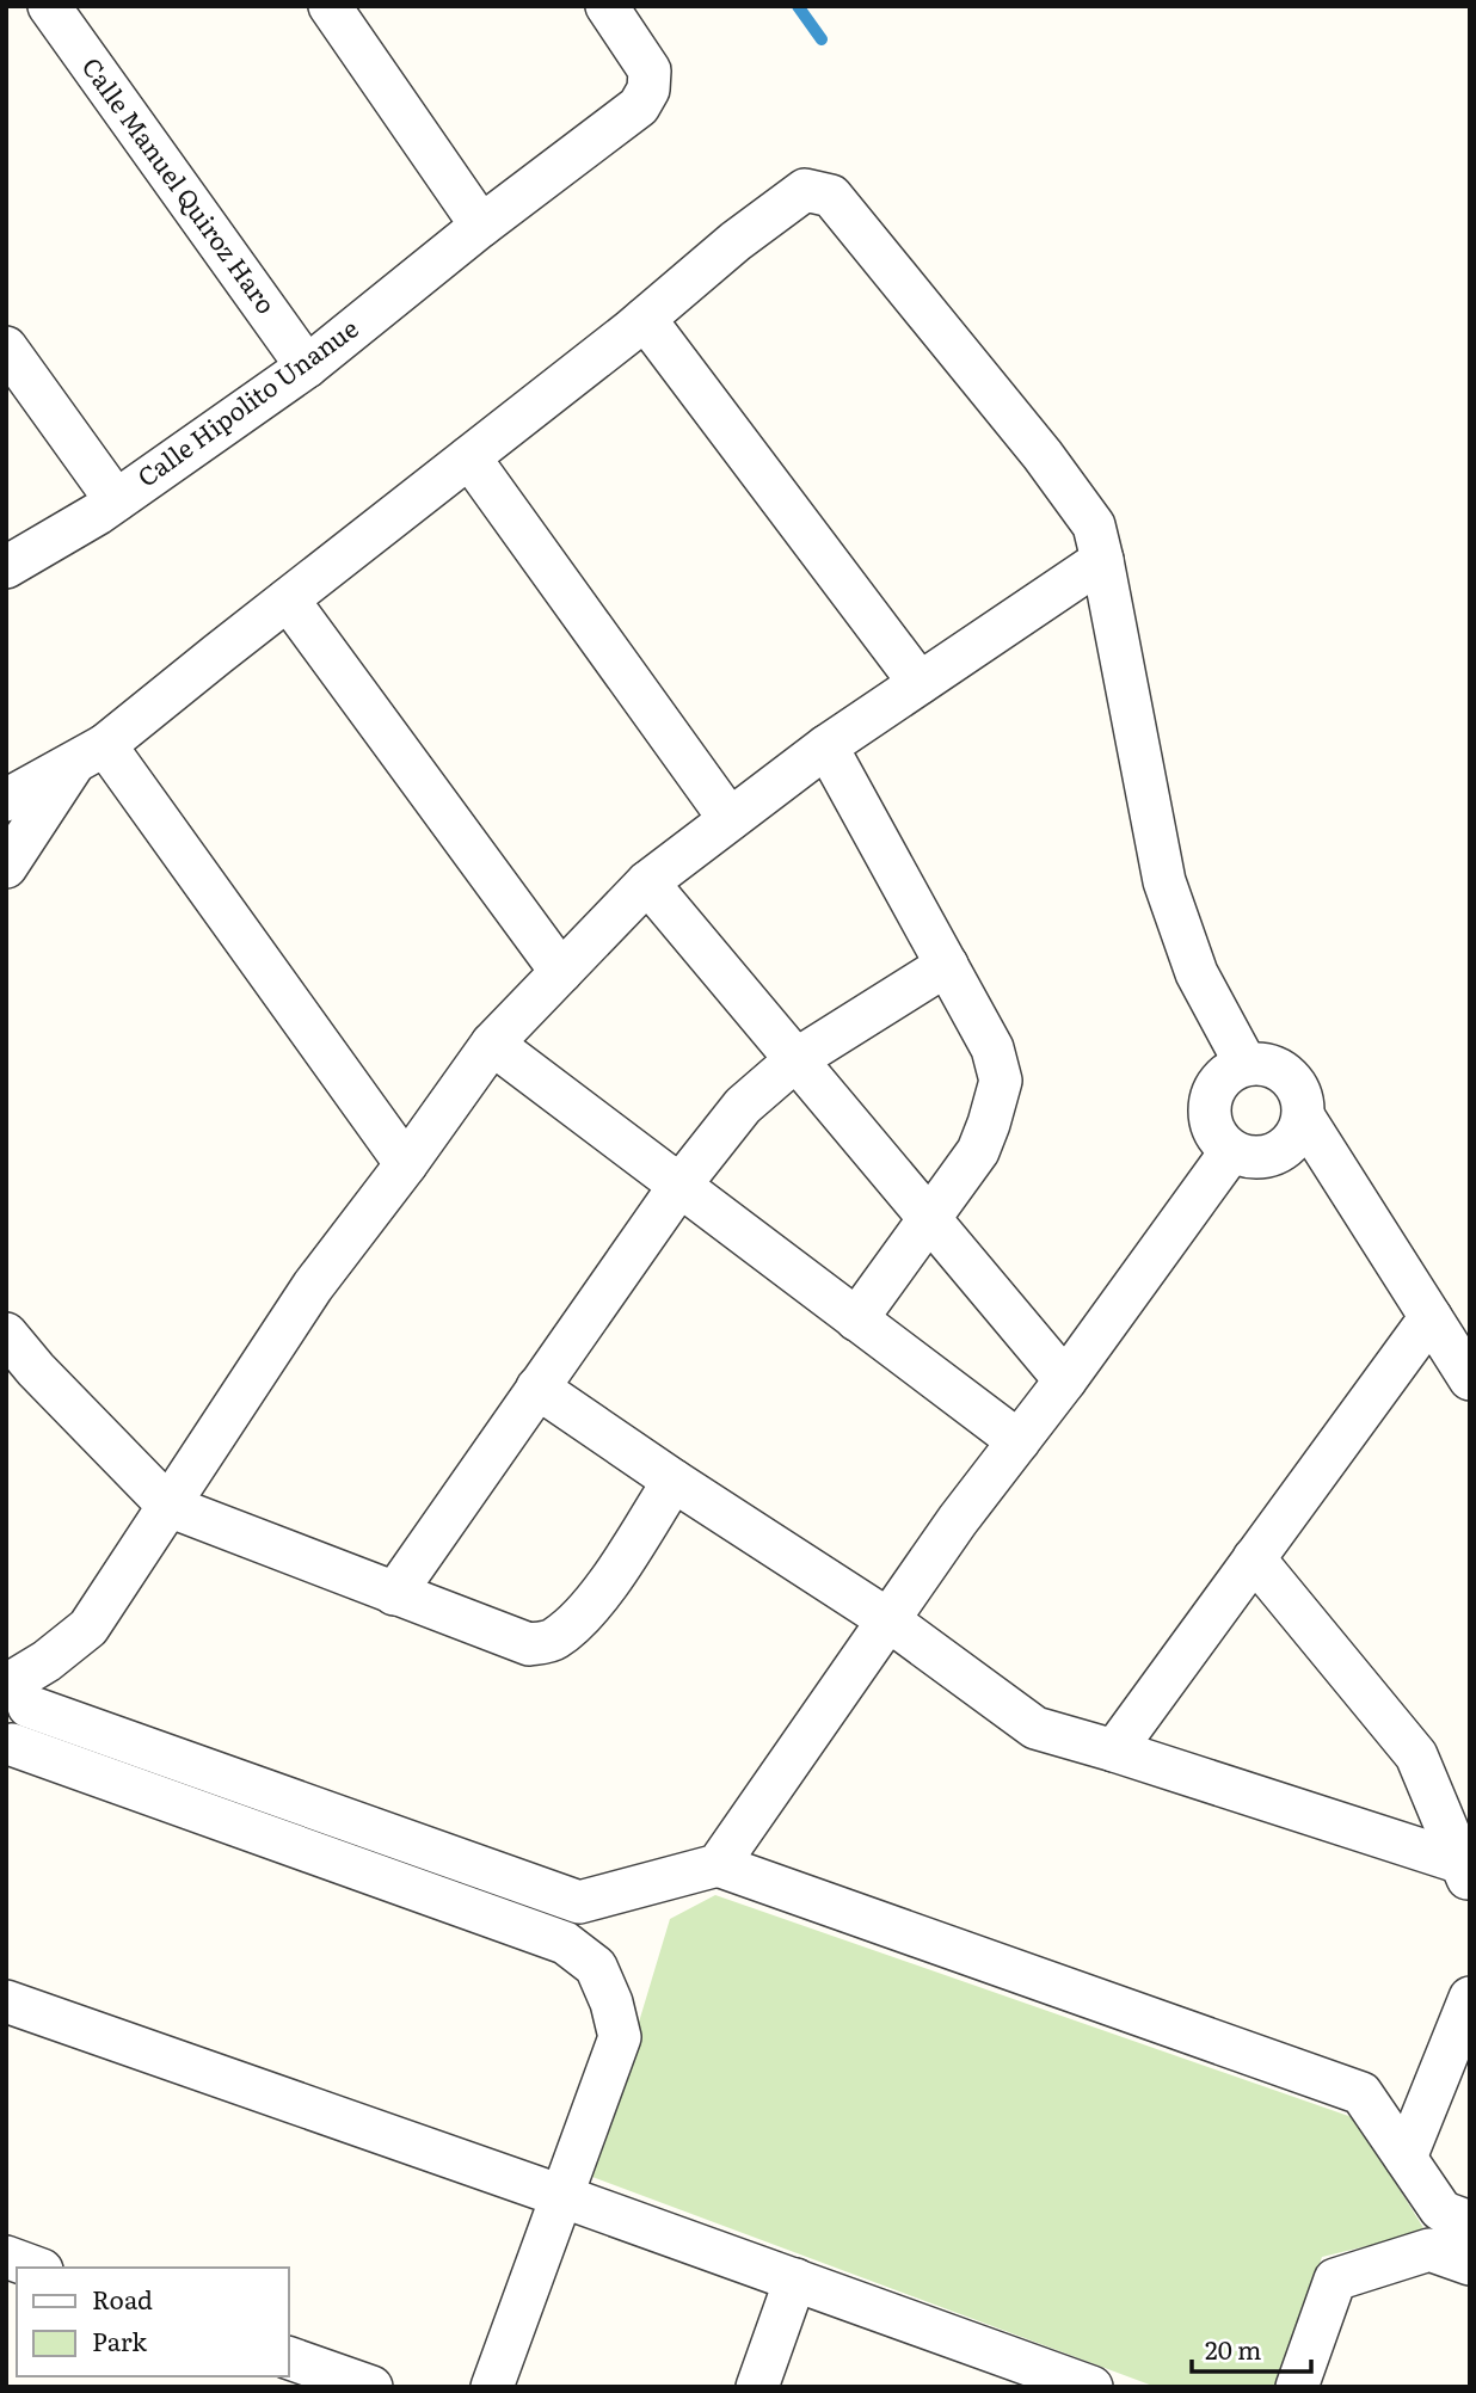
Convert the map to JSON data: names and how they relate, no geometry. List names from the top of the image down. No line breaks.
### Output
{"streets":{"street":["Calle Manuel Quiroz Haro","Calle Hipolito Unanue"]},"crossings":[["Calle Manuel Quiroz Haro","Calle Hipolito Unanue"]],"legend":["Road","Park"],"scale_bar":"20 m"}
